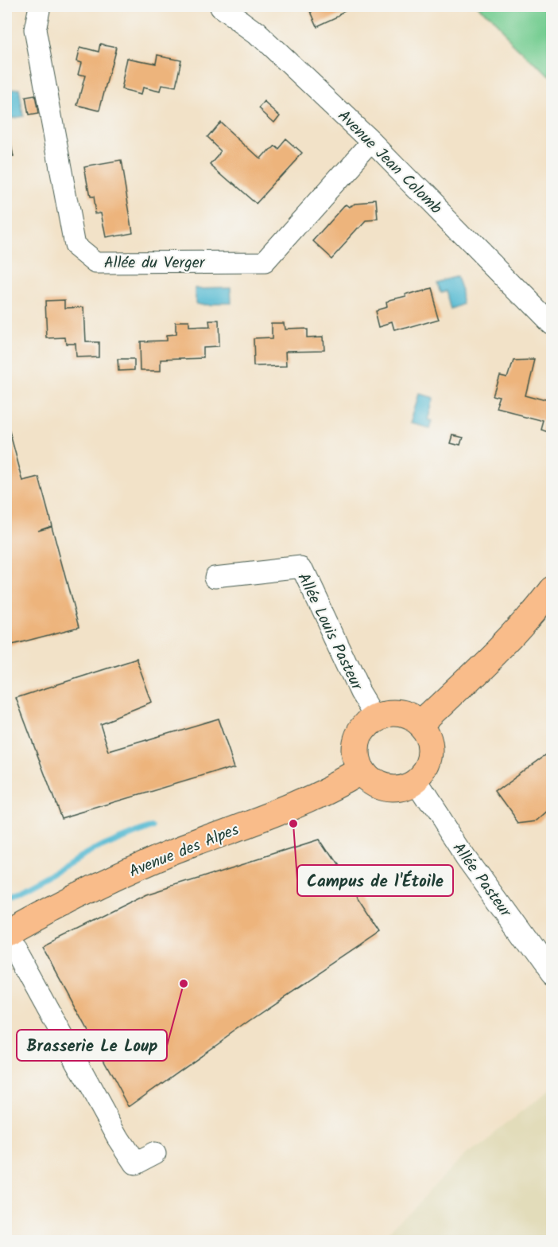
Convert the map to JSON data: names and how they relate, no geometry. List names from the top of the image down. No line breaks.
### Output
{"streets":{"main road":["Avenue des Alpes"],"street":["Avenue Jean Colomb","Allée du Verger","Allée Louis Pasteur","Allée Pasteur"]},"crossings":[["Avenue Jean Colomb","Allée du Verger"],["Allée Louis Pasteur","Avenue des Alpes"],["Allée Louis Pasteur","Allée Pasteur"],["Avenue des Alpes","Allée Pasteur"]],"places":["Campus de l'Étoile","Brasserie Le Loup"]}
